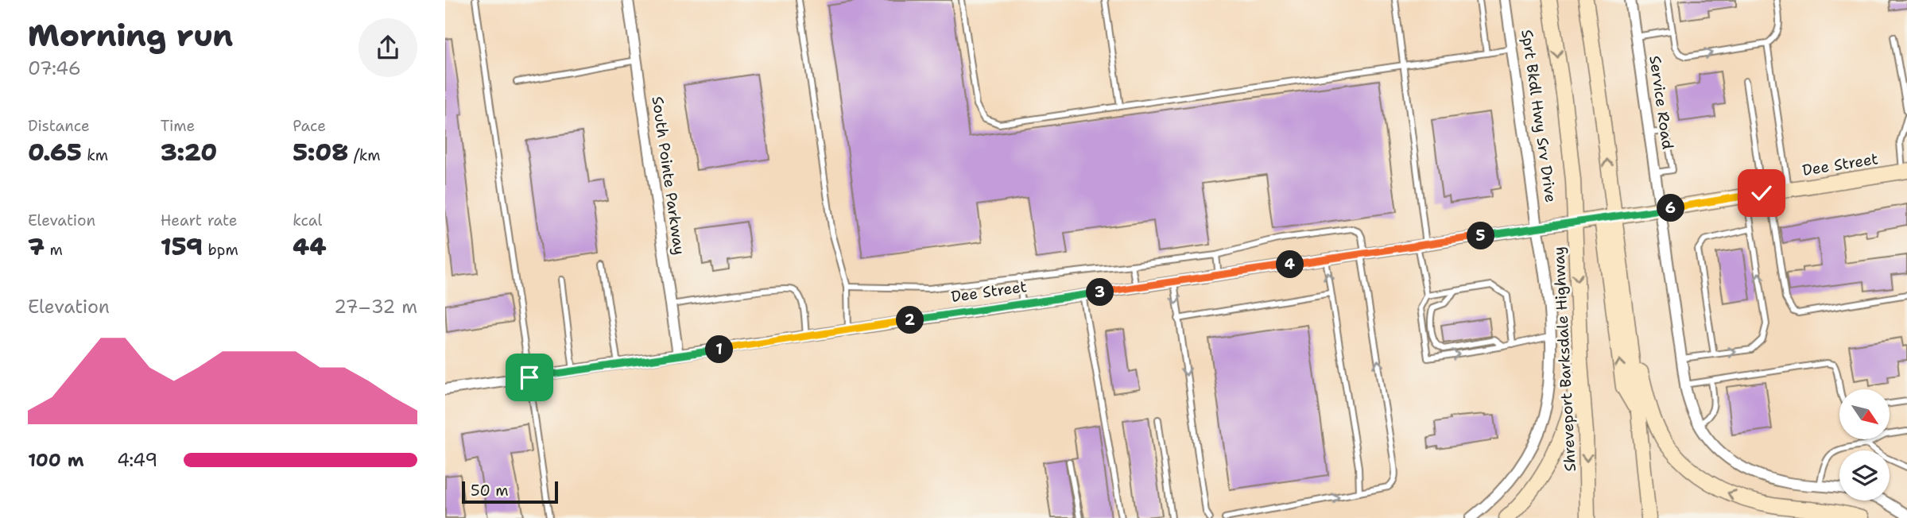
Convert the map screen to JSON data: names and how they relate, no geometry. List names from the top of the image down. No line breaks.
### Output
{"streets":{"main road":["Sprt Bkdl Hwy Srv Drive","Dee Street","Shreveport Barksdale Highway"],"street":["Service Road","South Pointe Parkway"]},"crossings":[["Service Road","Dee Street"],["Sprt Bkdl Hwy Srv Drive","Dee Street"],["Sprt Bkdl Hwy Srv Drive","Shreveport Barksdale Highway"],["Dee Street","South Pointe Parkway"]],"scale_bar":"50 m","north":"bottom right","page":{"heading":["Morning run","07:46"],"stats":[["Distance","0.65 km"],["Time","3:20"],["Pace","5:08 /km"],["Elevation","7 m"],["Heart rate","159 bpm"],["kcal","44"]],"pins":["6","5","4","3","2","1"],"chart":["Elevation","27–32 m"],"list":[{"name":"100 m","note":"4:49"}],"scale":"50 m"}}
